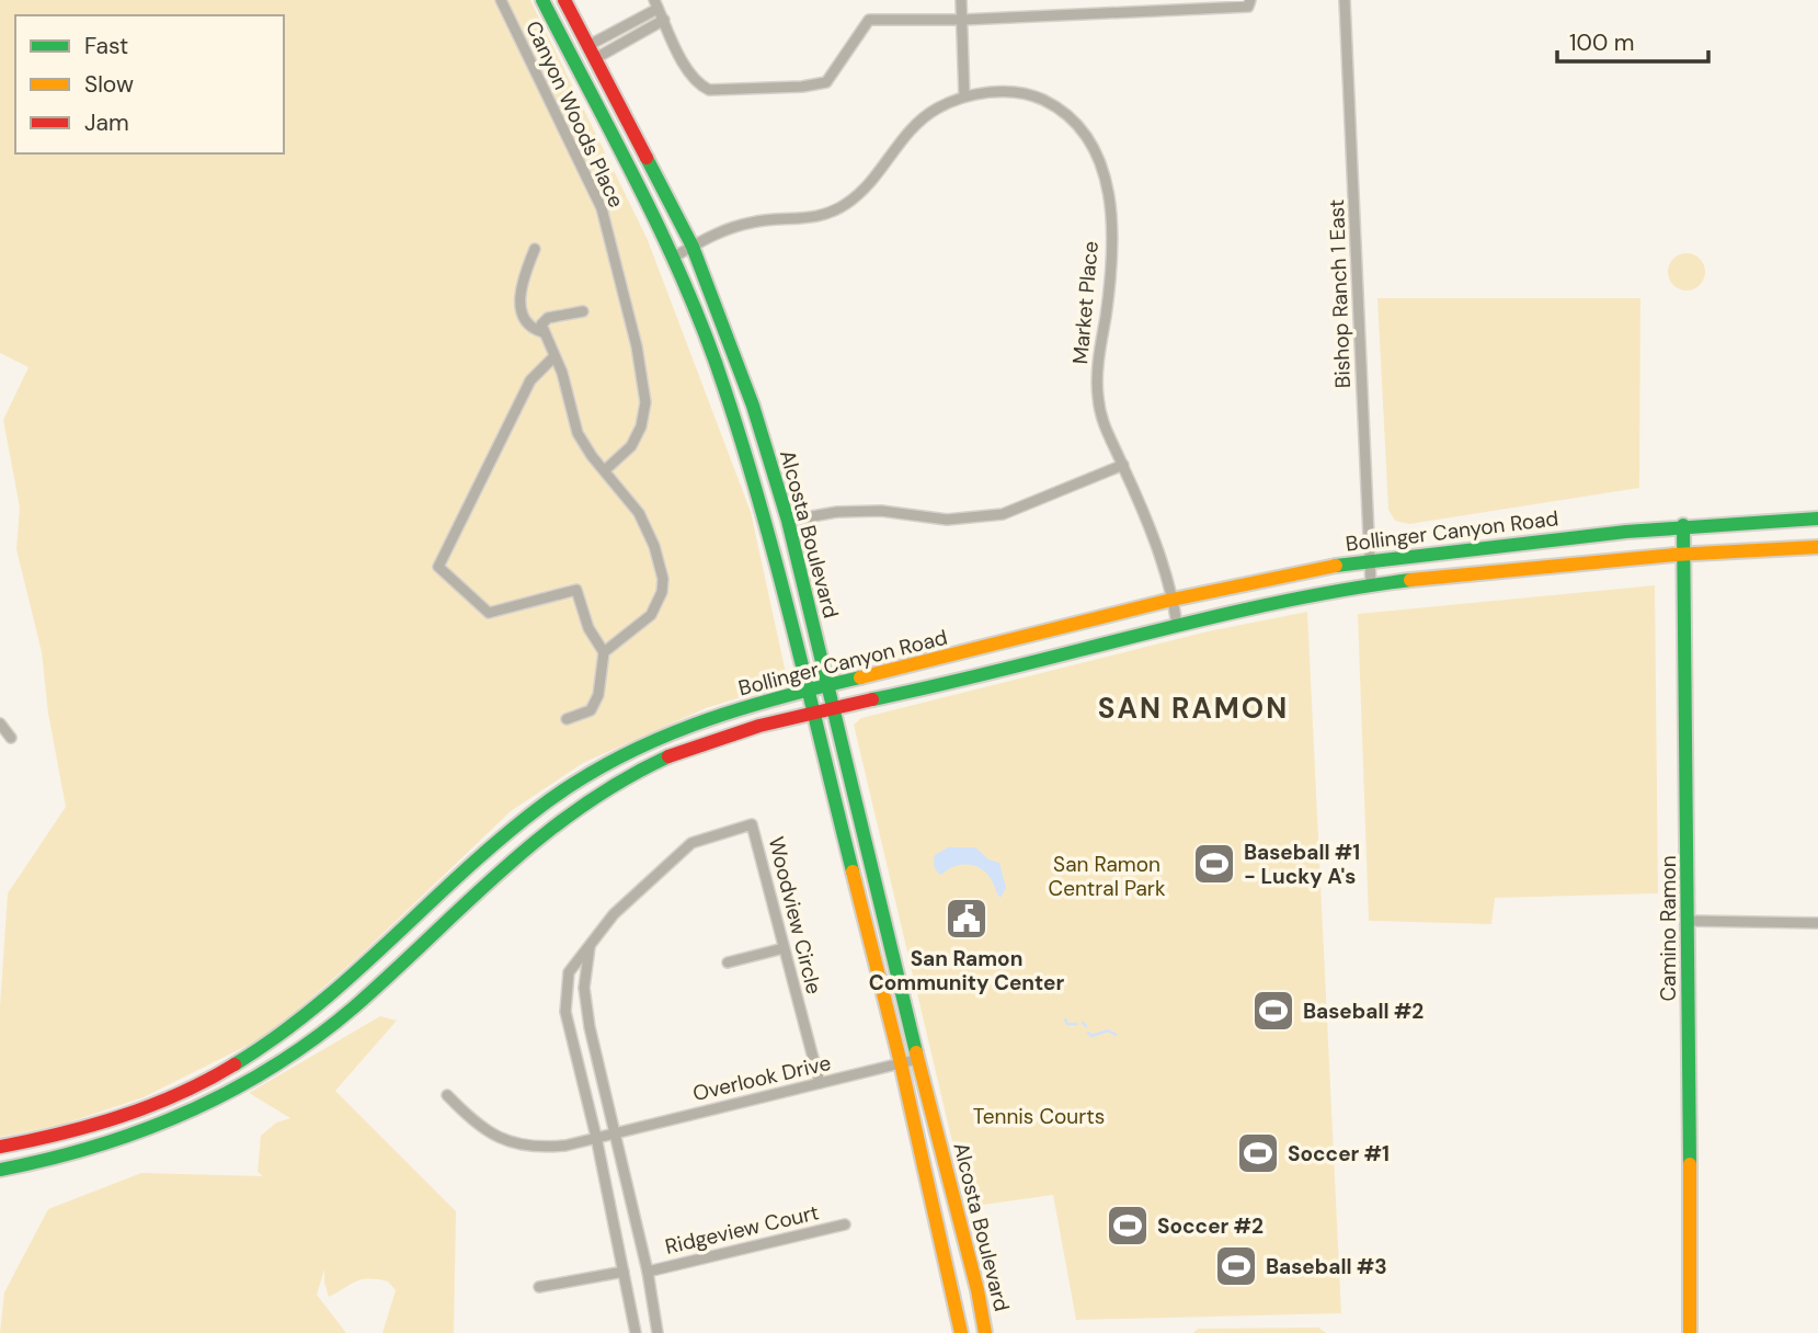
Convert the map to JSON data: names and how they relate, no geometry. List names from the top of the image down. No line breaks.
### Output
{"streets":{"main road":["Bollinger Canyon Road","Alcosta Boulevard","Camino Ramon"],"street":["Canyon Woods Place","Bishop Ranch 1 East","Market Place","Woodview Circle","Overlook Drive","Ridgeview Court"]},"crossings":[["Bishop Ranch 1 East","Bollinger Canyon Road"],["Market Place","Bollinger Canyon Road"],["Market Place","Alcosta Boulevard"],["Bollinger Canyon Road","Alcosta Boulevard"],["Bollinger Canyon Road","Camino Ramon"],["Alcosta Boulevard","Overlook Drive"],["Woodview Circle","Overlook Drive"]],"districts":["SAN RAMON"],"parks":["San Ramon Central Park","Tennis Courts"],"places":{"sports":["Baseball #1 - Lucky A's","Baseball #2","Soccer #1","Soccer #2","Baseball #3"],"public building":["San Ramon Community Center"]},"legend":["Fast","Slow","Jam"],"scale_bar":"100 m"}
